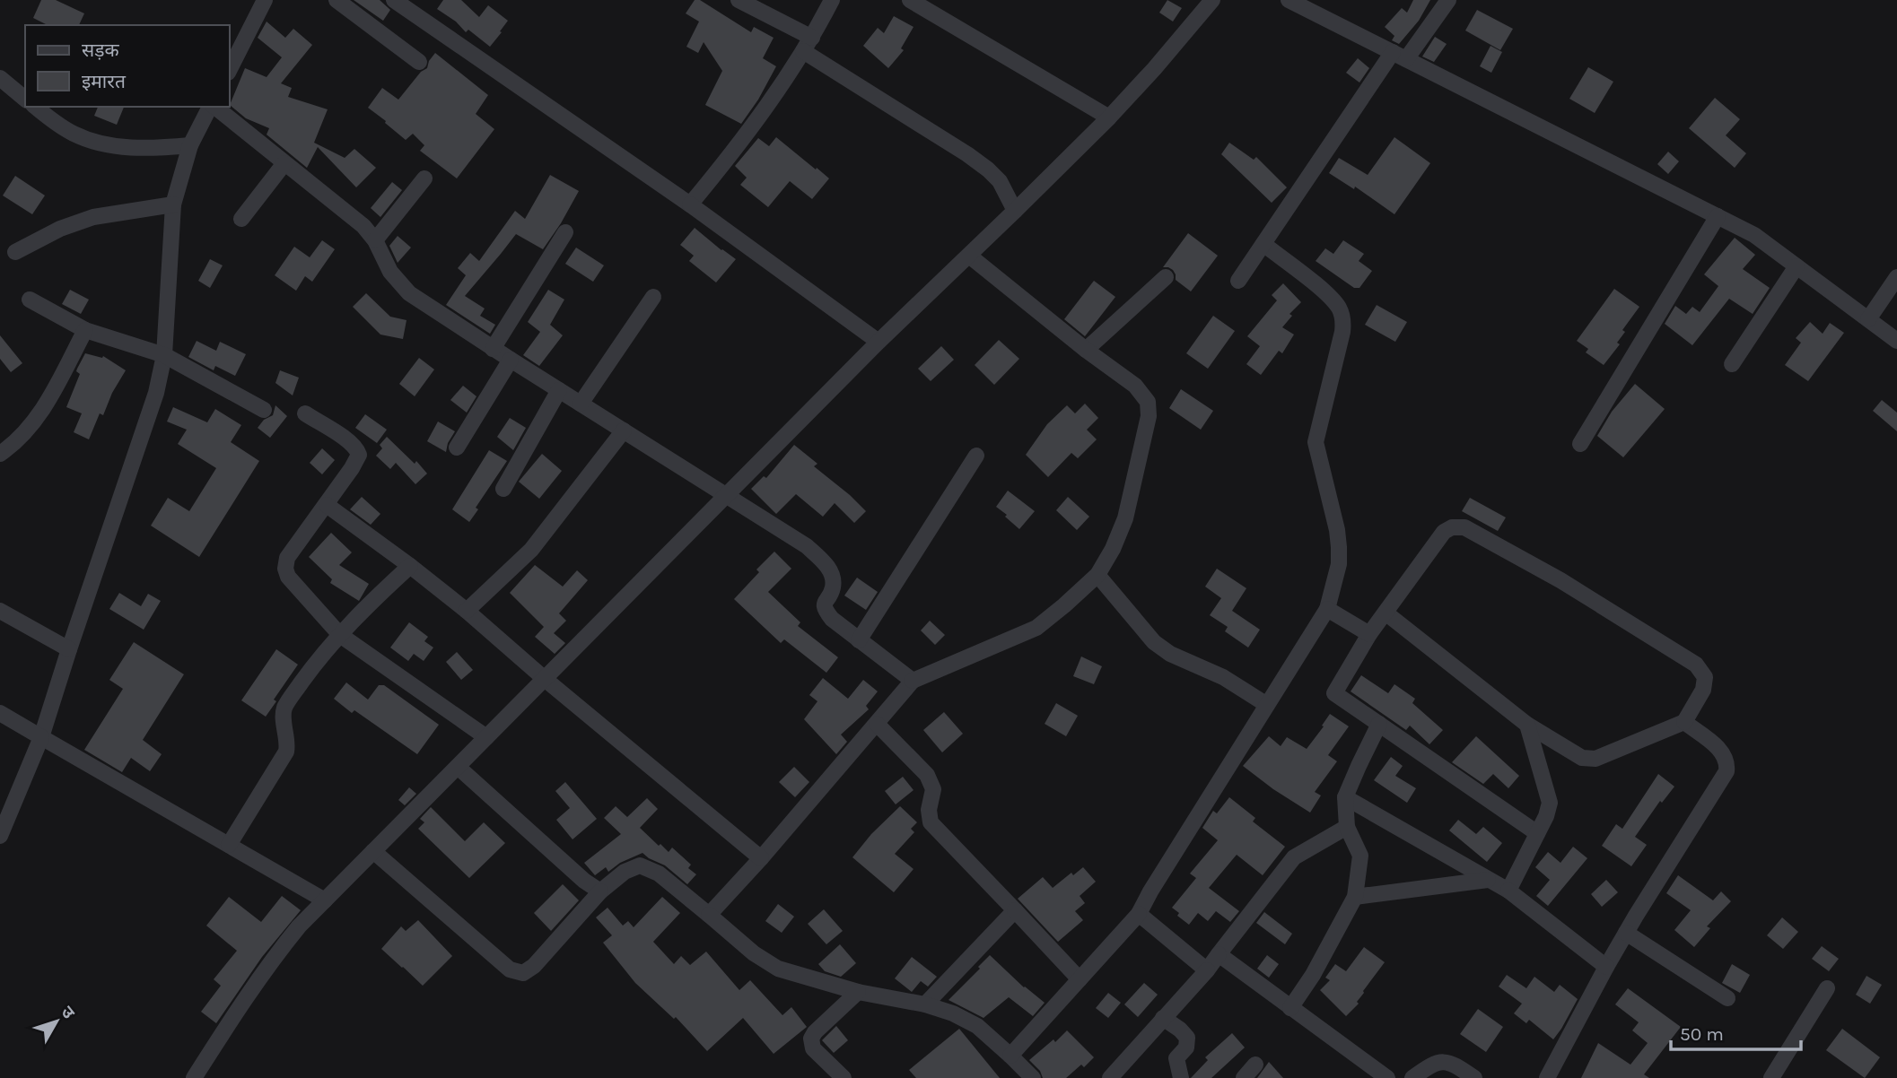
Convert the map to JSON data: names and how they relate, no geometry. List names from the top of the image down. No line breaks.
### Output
{"legend":["सड़क","इमारत"],"scale_bar":"50 m","north":"top right"}
